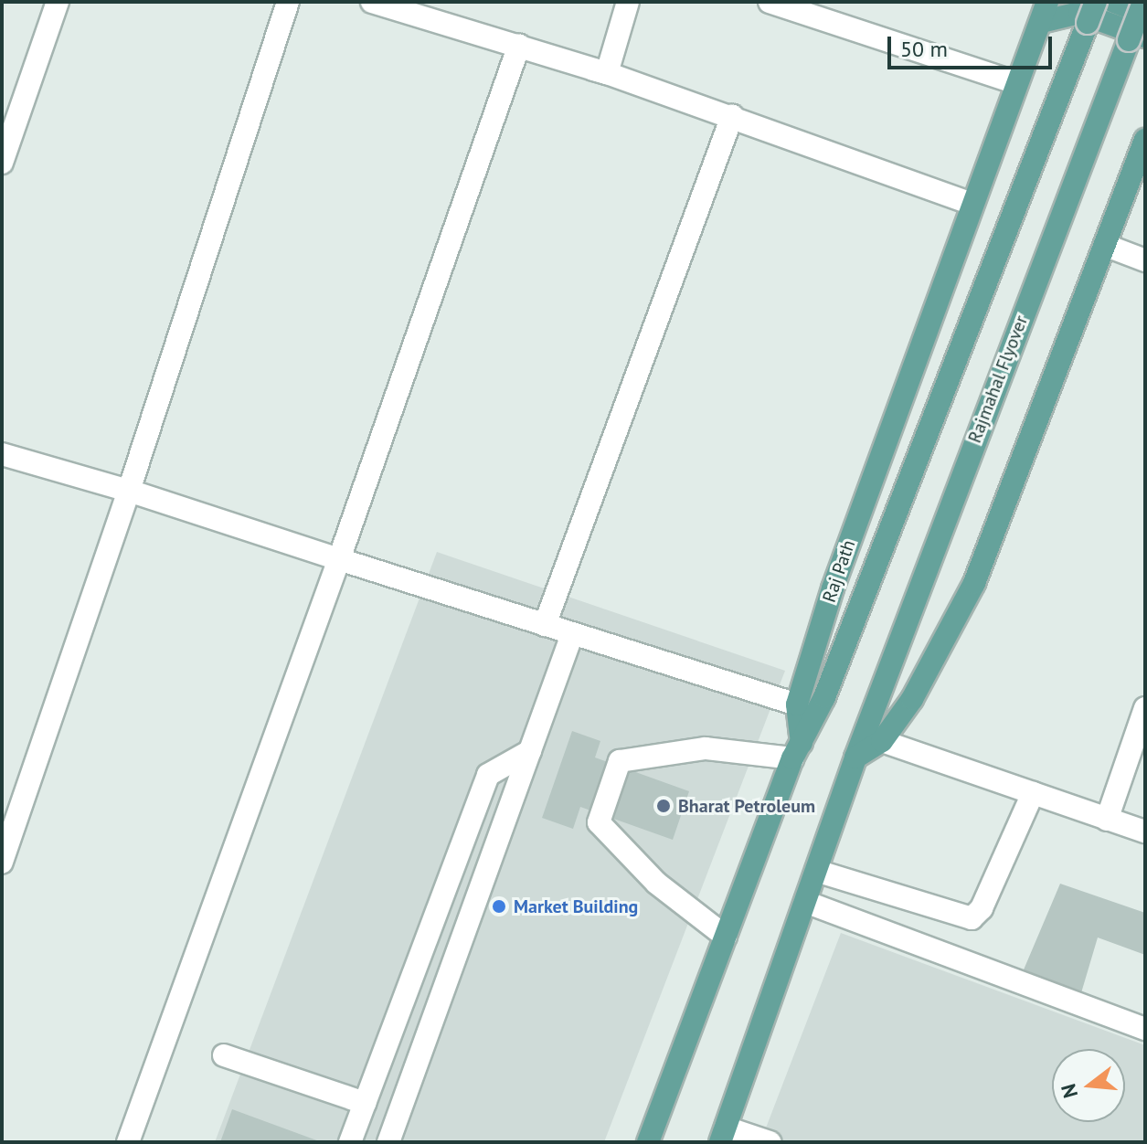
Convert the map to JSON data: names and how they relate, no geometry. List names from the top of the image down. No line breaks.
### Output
{"streets":{"main road":["Rajmahal Flyover","Raj Path"]},"places":["Bharat Petroleum","Market Building"],"scale_bar":"50 m","north":"left"}
